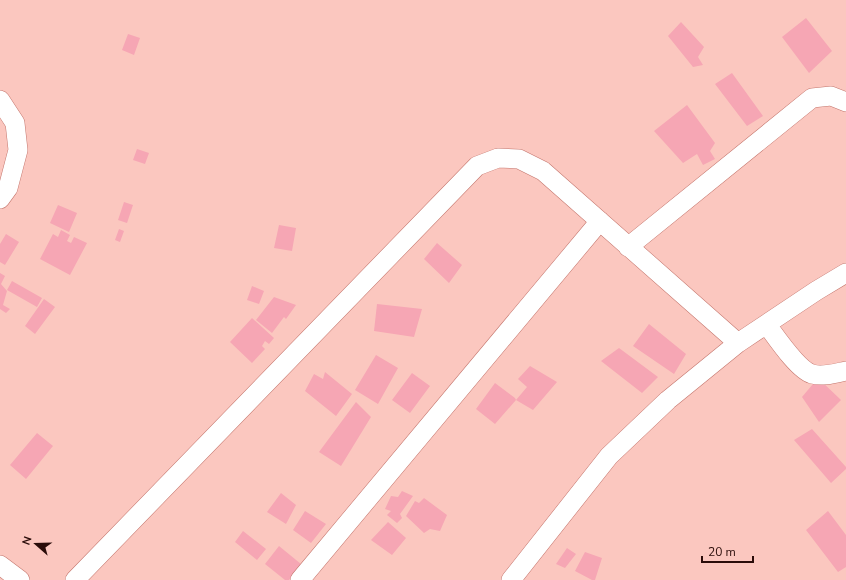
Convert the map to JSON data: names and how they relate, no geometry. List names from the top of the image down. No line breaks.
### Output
{"scale_bar":"20 m","north":"left"}
